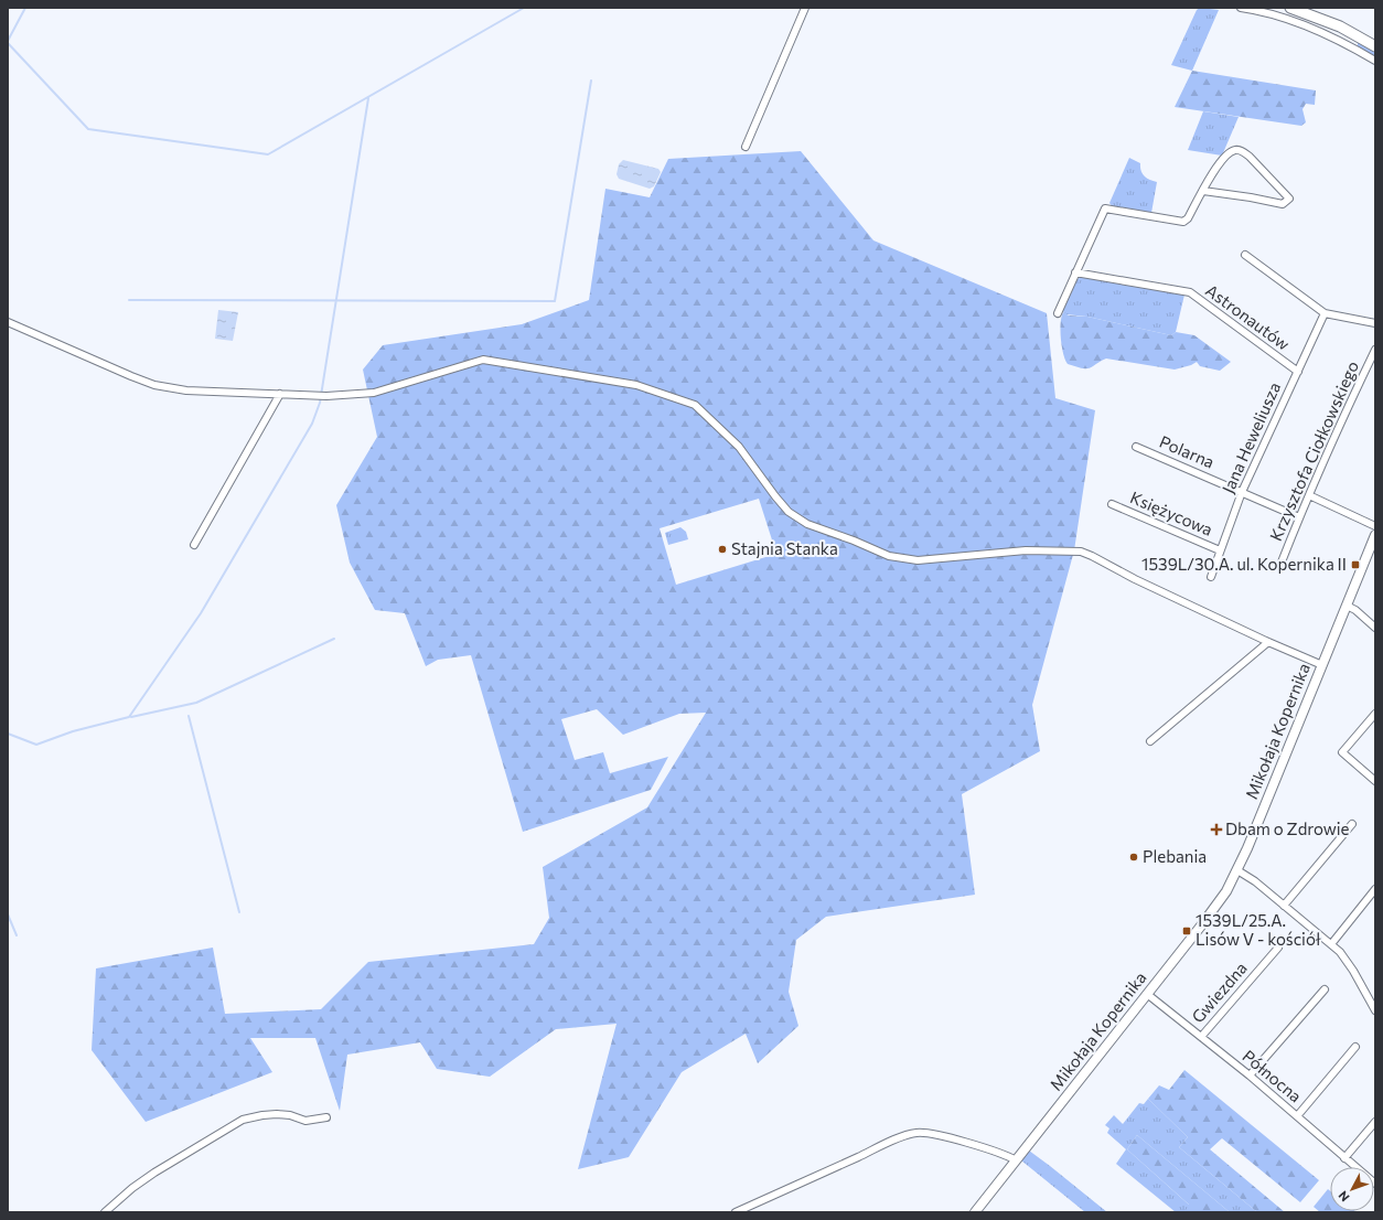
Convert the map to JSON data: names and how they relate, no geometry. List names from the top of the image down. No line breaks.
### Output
{"streets":{"street":["Astronautów","Jana Heweliusza","Krzysztofa Ciołkowskiego","Polarna","Księżycowa","Mikołaja Kopernika","Gwiezdna","Północna"]},"crossings":[["Astronautów","Jana Heweliusza"],["Jana Heweliusza","Polarna"],["Jana Heweliusza","Księżycowa"],["Krzysztofa Ciołkowskiego","Polarna"],["Mikołaja Kopernika","Północna"],["Gwiezdna","Północna"]],"places":{"other":["Stajnia Stanka","Plebania"],"transit":["1539L/30.A. ul. Kopernika II","1539L/25.A. Lisów V - kościół"],"health":["Dbam o Zdrowie"]},"north":"bottom left"}
